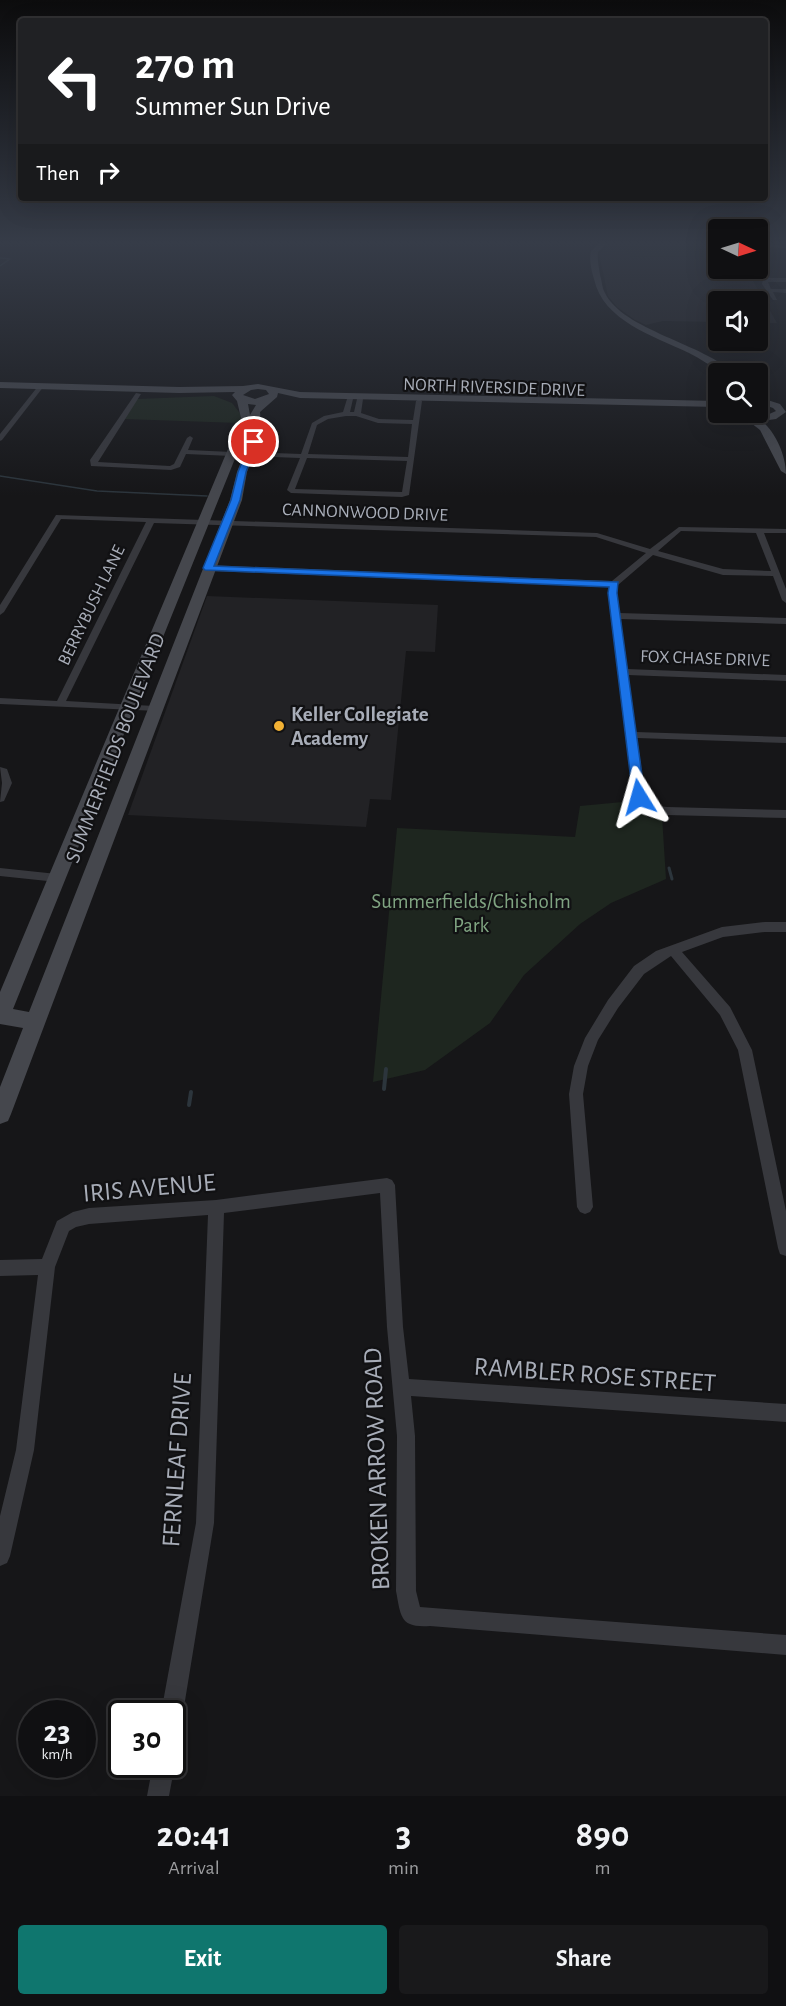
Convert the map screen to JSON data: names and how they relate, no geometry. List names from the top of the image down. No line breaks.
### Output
{"streets":{"street":["NORTH RIVERSIDE DRIVE","CANNONWOOD DRIVE","BERRYBUSH LANE","FOX CHASE DRIVE","SUMMERFIELDS BOULEVARD","IRIS AVENUE","RAMBLER ROSE STREET","FERNLEAF DRIVE","BROKEN ARROW ROAD"]},"crossings":[["NORTH RIVERSIDE DRIVE","SUMMERFIELDS BOULEVARD"],["CANNONWOOD DRIVE","BERRYBUSH LANE"],["CANNONWOOD DRIVE","SUMMERFIELDS BOULEVARD"],["IRIS AVENUE","FERNLEAF DRIVE"],["IRIS AVENUE","BROKEN ARROW ROAD"],["RAMBLER ROSE STREET","BROKEN ARROW ROAD"]],"parks":["Summerfields/Chisholm Park"],"places":["Keller Collegiate Academy"],"north":"right","page":{"turn":["270 m","Summer Sun Drive"],"then":"Then","speed":"23 km/h","limit":"30","eta":["20:41","Arrival","3","min","890","m"],"buttons":["Exit","Share"]}}
